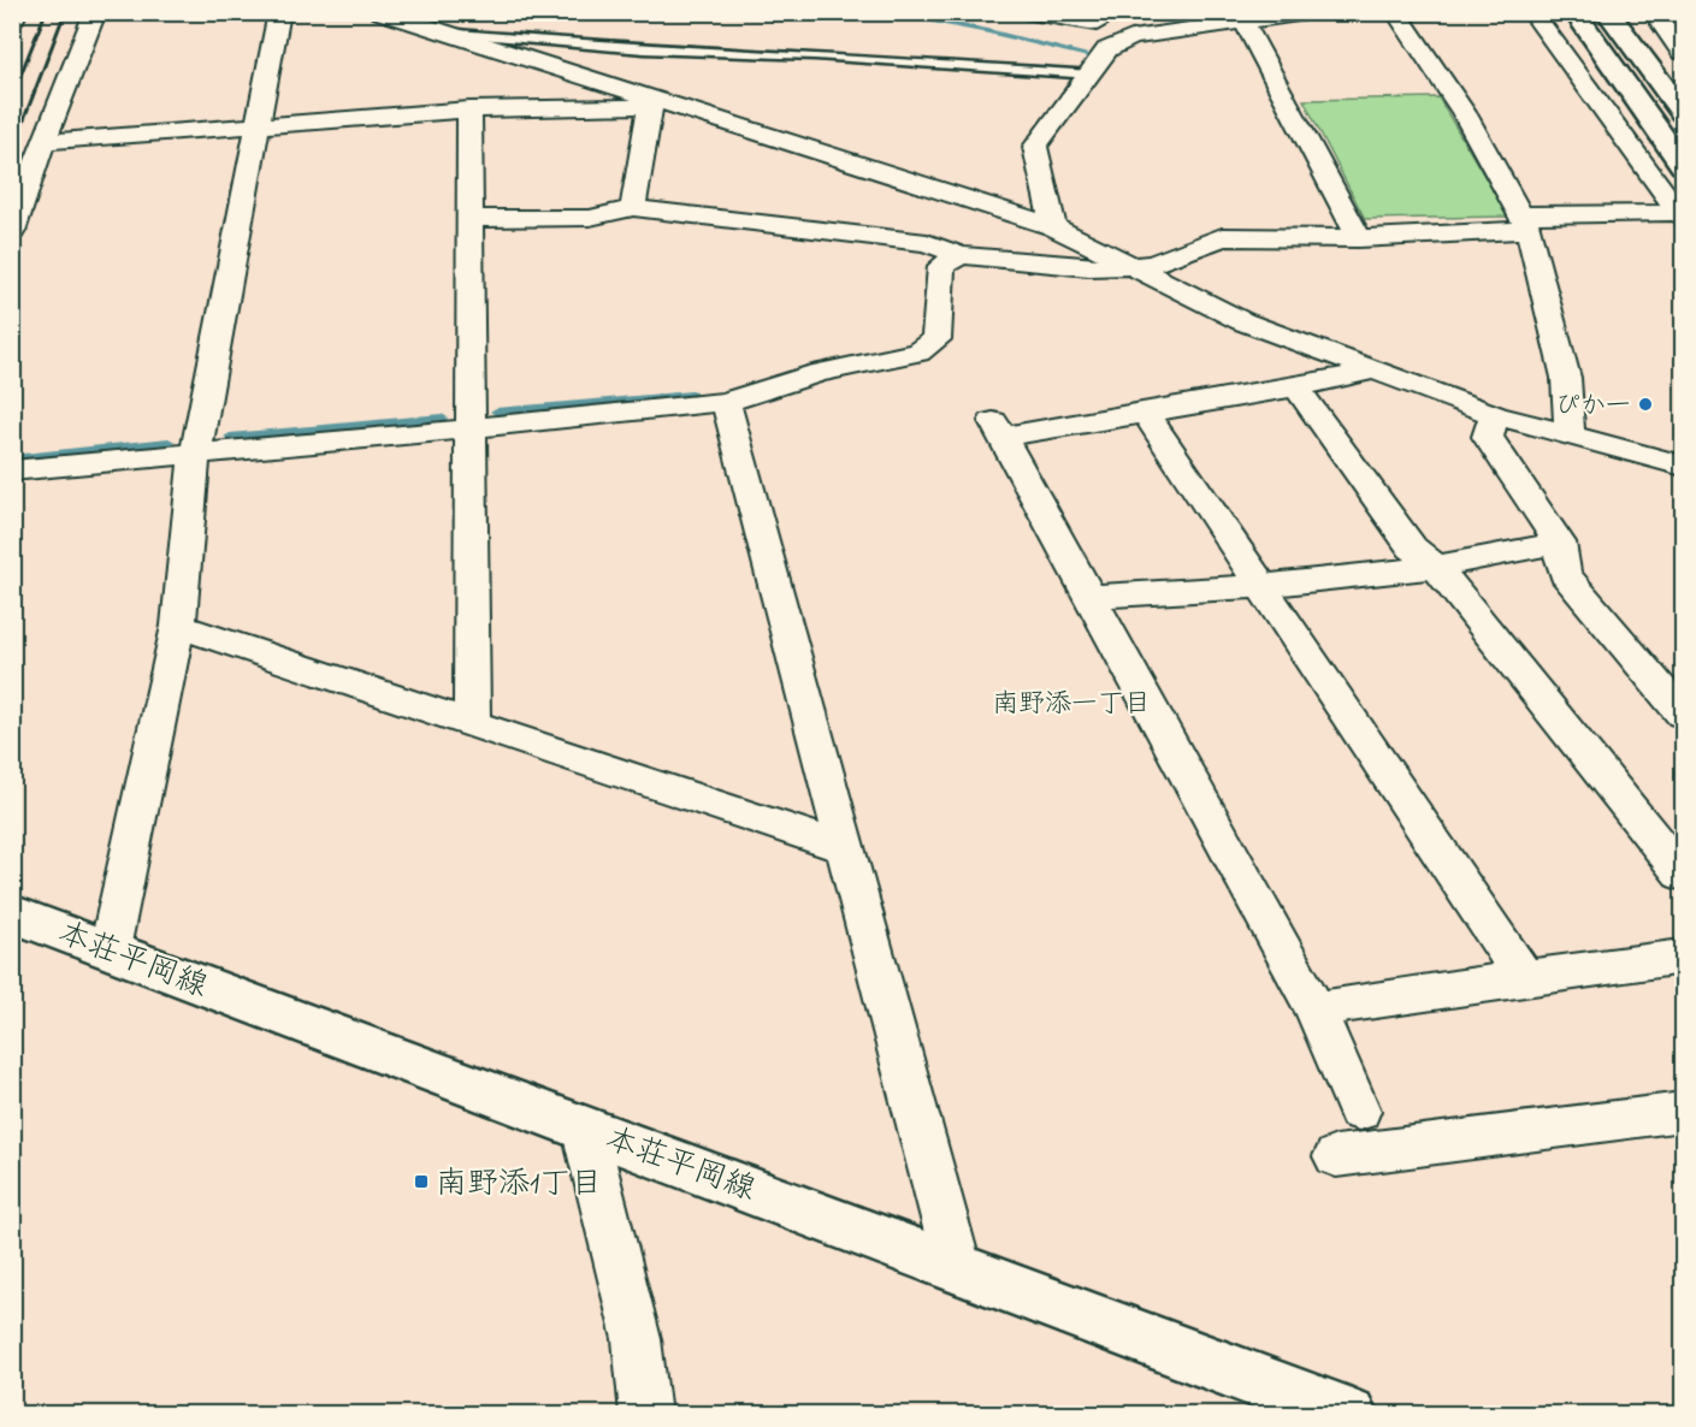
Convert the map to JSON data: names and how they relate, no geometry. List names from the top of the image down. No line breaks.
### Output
{"streets":{"main road":["本荘平岡線"]},"districts":["南野添一丁目"],"places":{"other":["ぴか一"],"transit":["南野添1丁目"]}}
